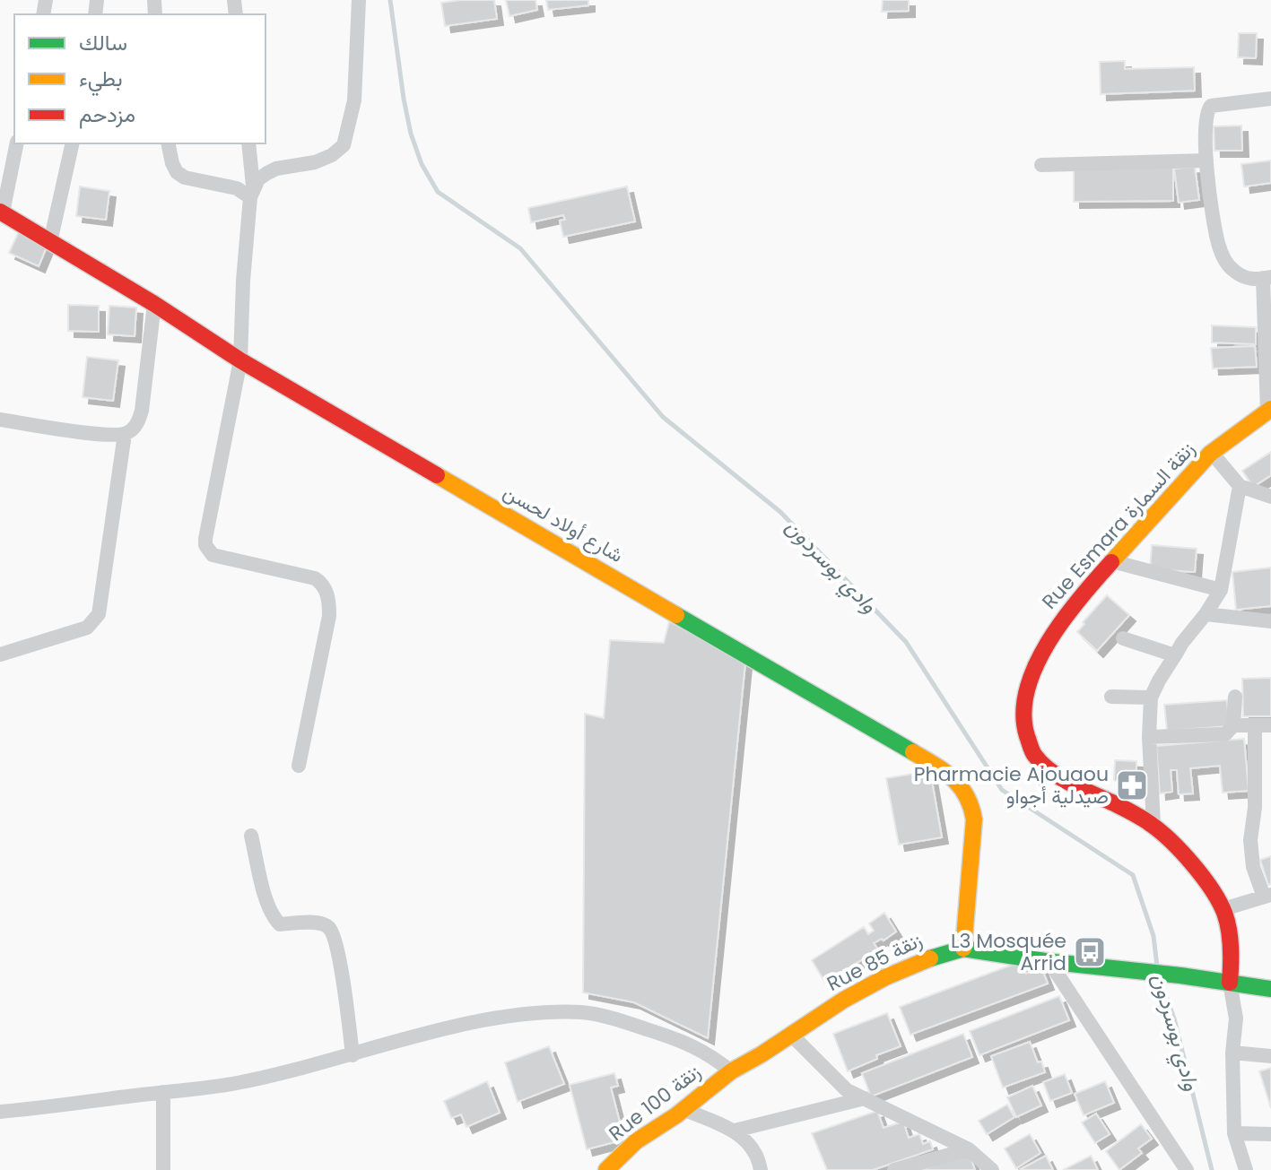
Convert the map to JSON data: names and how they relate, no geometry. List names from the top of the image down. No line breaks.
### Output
{"streets":{"street":["شارع أولاد لحسن","Rue Esmara زنقة السمارة","Rue 85 زنقة","Rue 100 زنقة"]},"crossings":[["شارع أولاد لحسن","Rue 85 زنقة"],["Rue Esmara زنقة السمارة","Rue 85 زنقة"],["Rue 85 زنقة","Rue 100 زنقة"]],"water":["وادي بوسردون"],"places":{"pharmacy":["Pharmacie Ajouaou صيدلية أجواو"],"bus stop":["L3 Mosquée Arrid"]},"legend":["سالك","بطيء","مزدحم"]}
